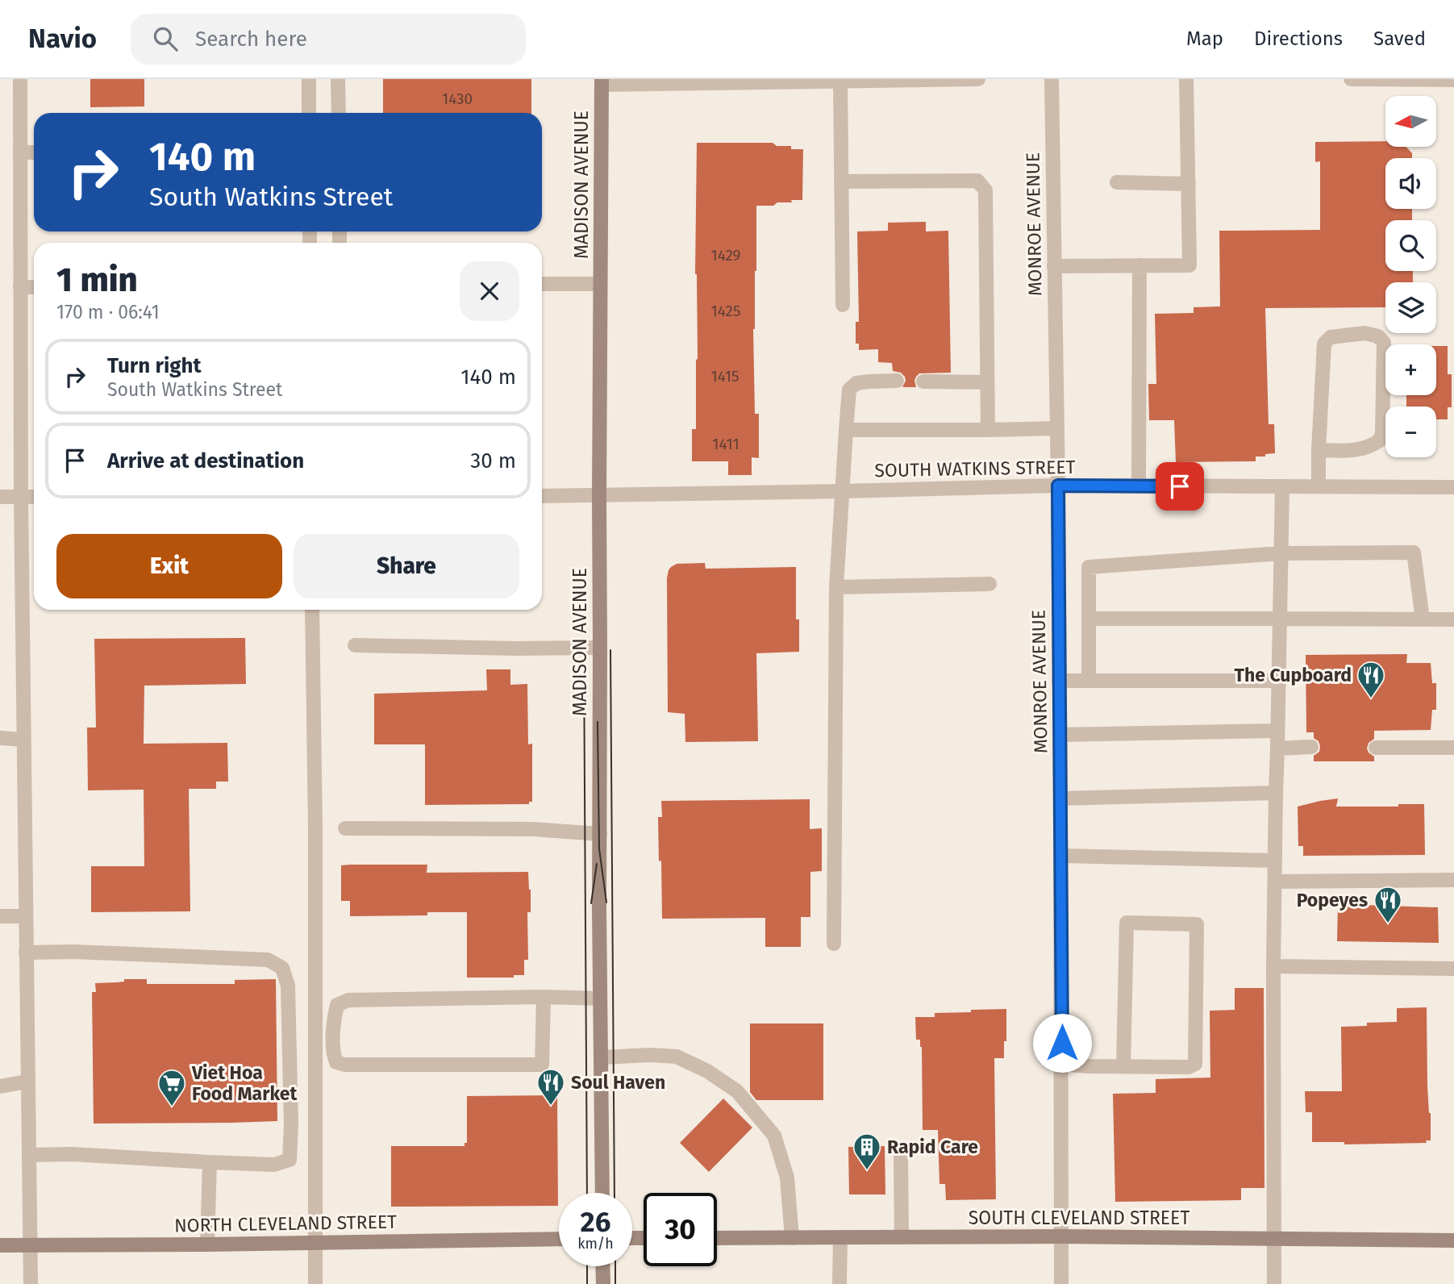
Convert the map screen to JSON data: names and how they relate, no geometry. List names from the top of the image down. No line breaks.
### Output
{"streets":{"main road":["MADISON AVENUE","SOUTH CLEVELAND STREET","NORTH CLEVELAND STREET"],"street":["MONROE AVENUE","SOUTH WATKINS STREET"]},"crossings":[["MADISON AVENUE","SOUTH WATKINS STREET"],["MONROE AVENUE","SOUTH WATKINS STREET"],["MONROE AVENUE","SOUTH CLEVELAND STREET"]],"places":{"restaurant":["The Cupboard","Popeyes","Soul Haven"],"supermarket":["Viet Hoa Food Market"],"building":["Rapid Care"]},"house_numbers":["1430","1429","1425","1415","1411"],"north":"left","page":{"header":"Navio","search":"Search here","nav":["Map","Directions","Saved"],"map_buttons":["+","−"],"turn":["140 m","South Watkins Street"],"heading":["1 min","170 m · 06:41"],"list":[{"name":"Turn right","note":"South Watkins Street","value":"140 m"},{"name":"Arrive at destination","value":"30 m"}],"buttons":["Exit","Share"],"speed":"26 km/h","limit":"30"}}
